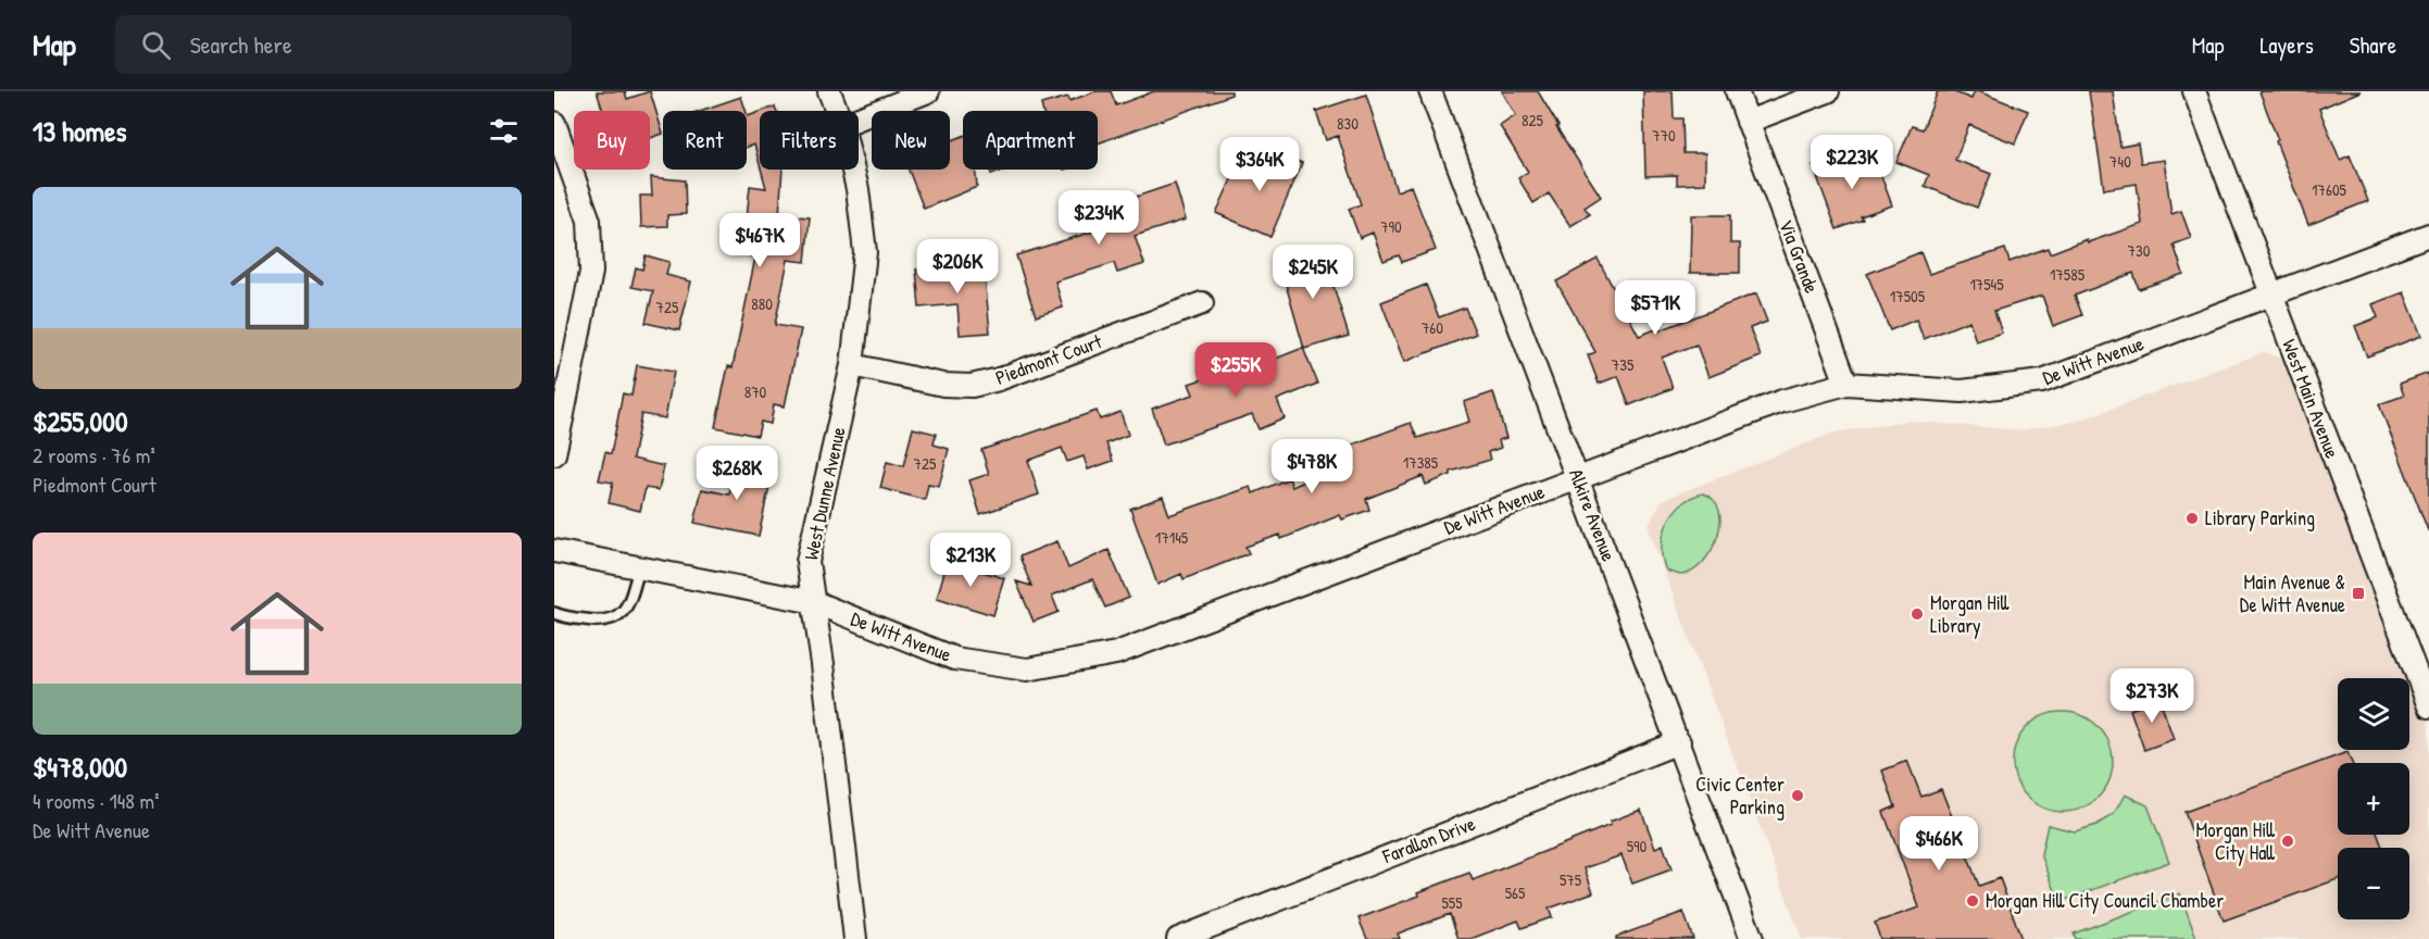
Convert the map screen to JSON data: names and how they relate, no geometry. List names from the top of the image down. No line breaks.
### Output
{"streets":{"street":["Via Grande","Piedmont Court","De Witt Avenue","West Main Avenue","West Dunne Avenue","Alkire Avenue","Farallon Drive"]},"crossings":[["Via Grande","De Witt Avenue"],["Piedmont Court","West Dunne Avenue"],["De Witt Avenue","West Main Avenue"],["De Witt Avenue","West Dunne Avenue"],["De Witt Avenue","Alkire Avenue"],["Alkire Avenue","Farallon Drive"]],"places":{"other":["Library Parking","Morgan Hill Library","Civic Center Parking","Morgan Hill City Hall","Morgan Hill City Council Chamber"],"transit":["Main Avenue & De Witt Avenue"]},"house_numbers":["825","830","770","740","17605","790","730","17585","17545","17505","880","725","760","735","870","17385","725","17145","590","575","565","555"],"page":{"header":"Map","search":"Search here","nav":["Map","Layers","Share"],"heading":"13 homes","chip":["Buy","Rent","Filters","New","Apartment"],"price":["$223K","$364K","$234K","$467K","$206K","$245K","$571K","$255K","$478K","$268K","$213K","$273K","$466K"],"list":[{"name":"$255,000","note":"2 rooms · 76 m² · Piedmont Court"},{"name":"$478,000","note":"4 rooms · 148 m² · De Witt Avenue"}],"map_buttons":["+","−"]}}
